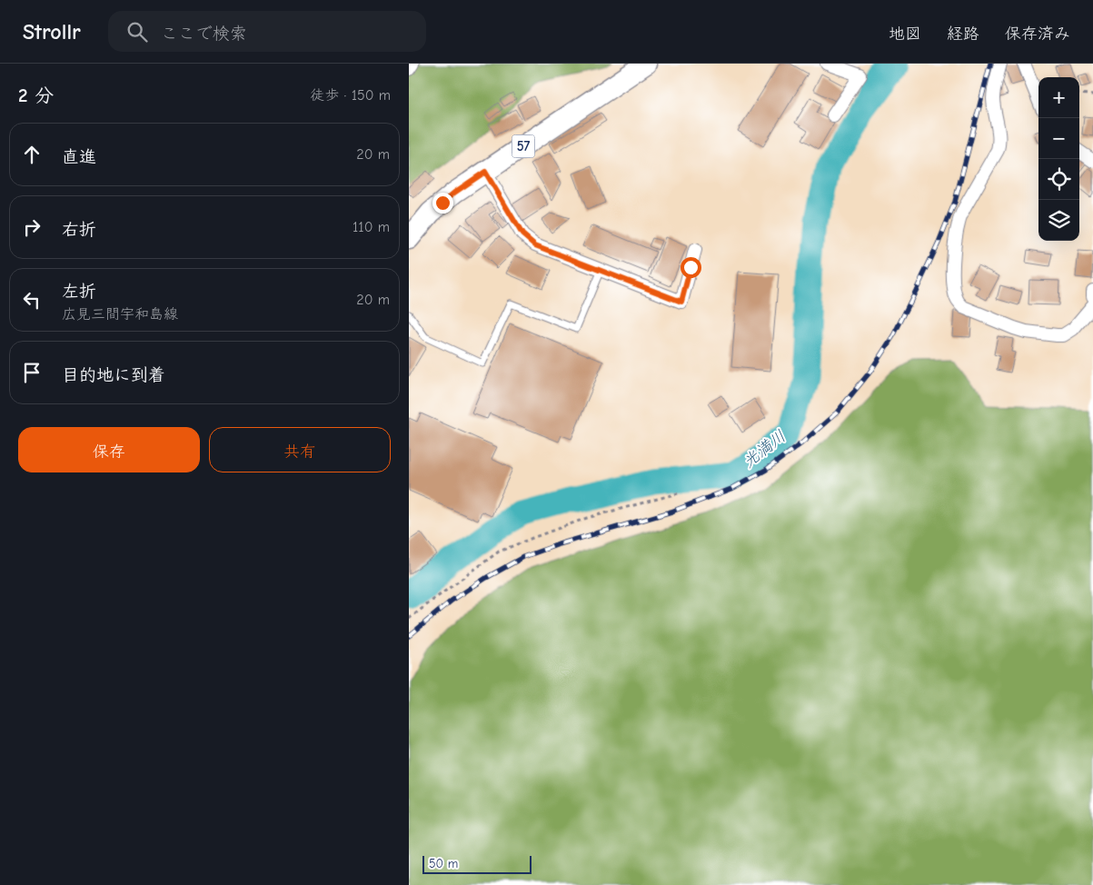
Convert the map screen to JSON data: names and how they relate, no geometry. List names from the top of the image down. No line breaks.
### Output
{"streets":{"main road":["57"]},"water":["光満川"],"scale_bar":"50 m","page":{"header":"Strollr","search":"ここで検索","nav":["地図","経路","保存済み"],"heading":["2 分","徒歩 · 150 m"],"map_buttons":["+","−"],"list":[["直進","20 m"],["右折","110 m"],["左折","広見三間宇和島線","20 m"],"目的地に到着"],"buttons":["保存","共有"],"scale":"50 m"}}
